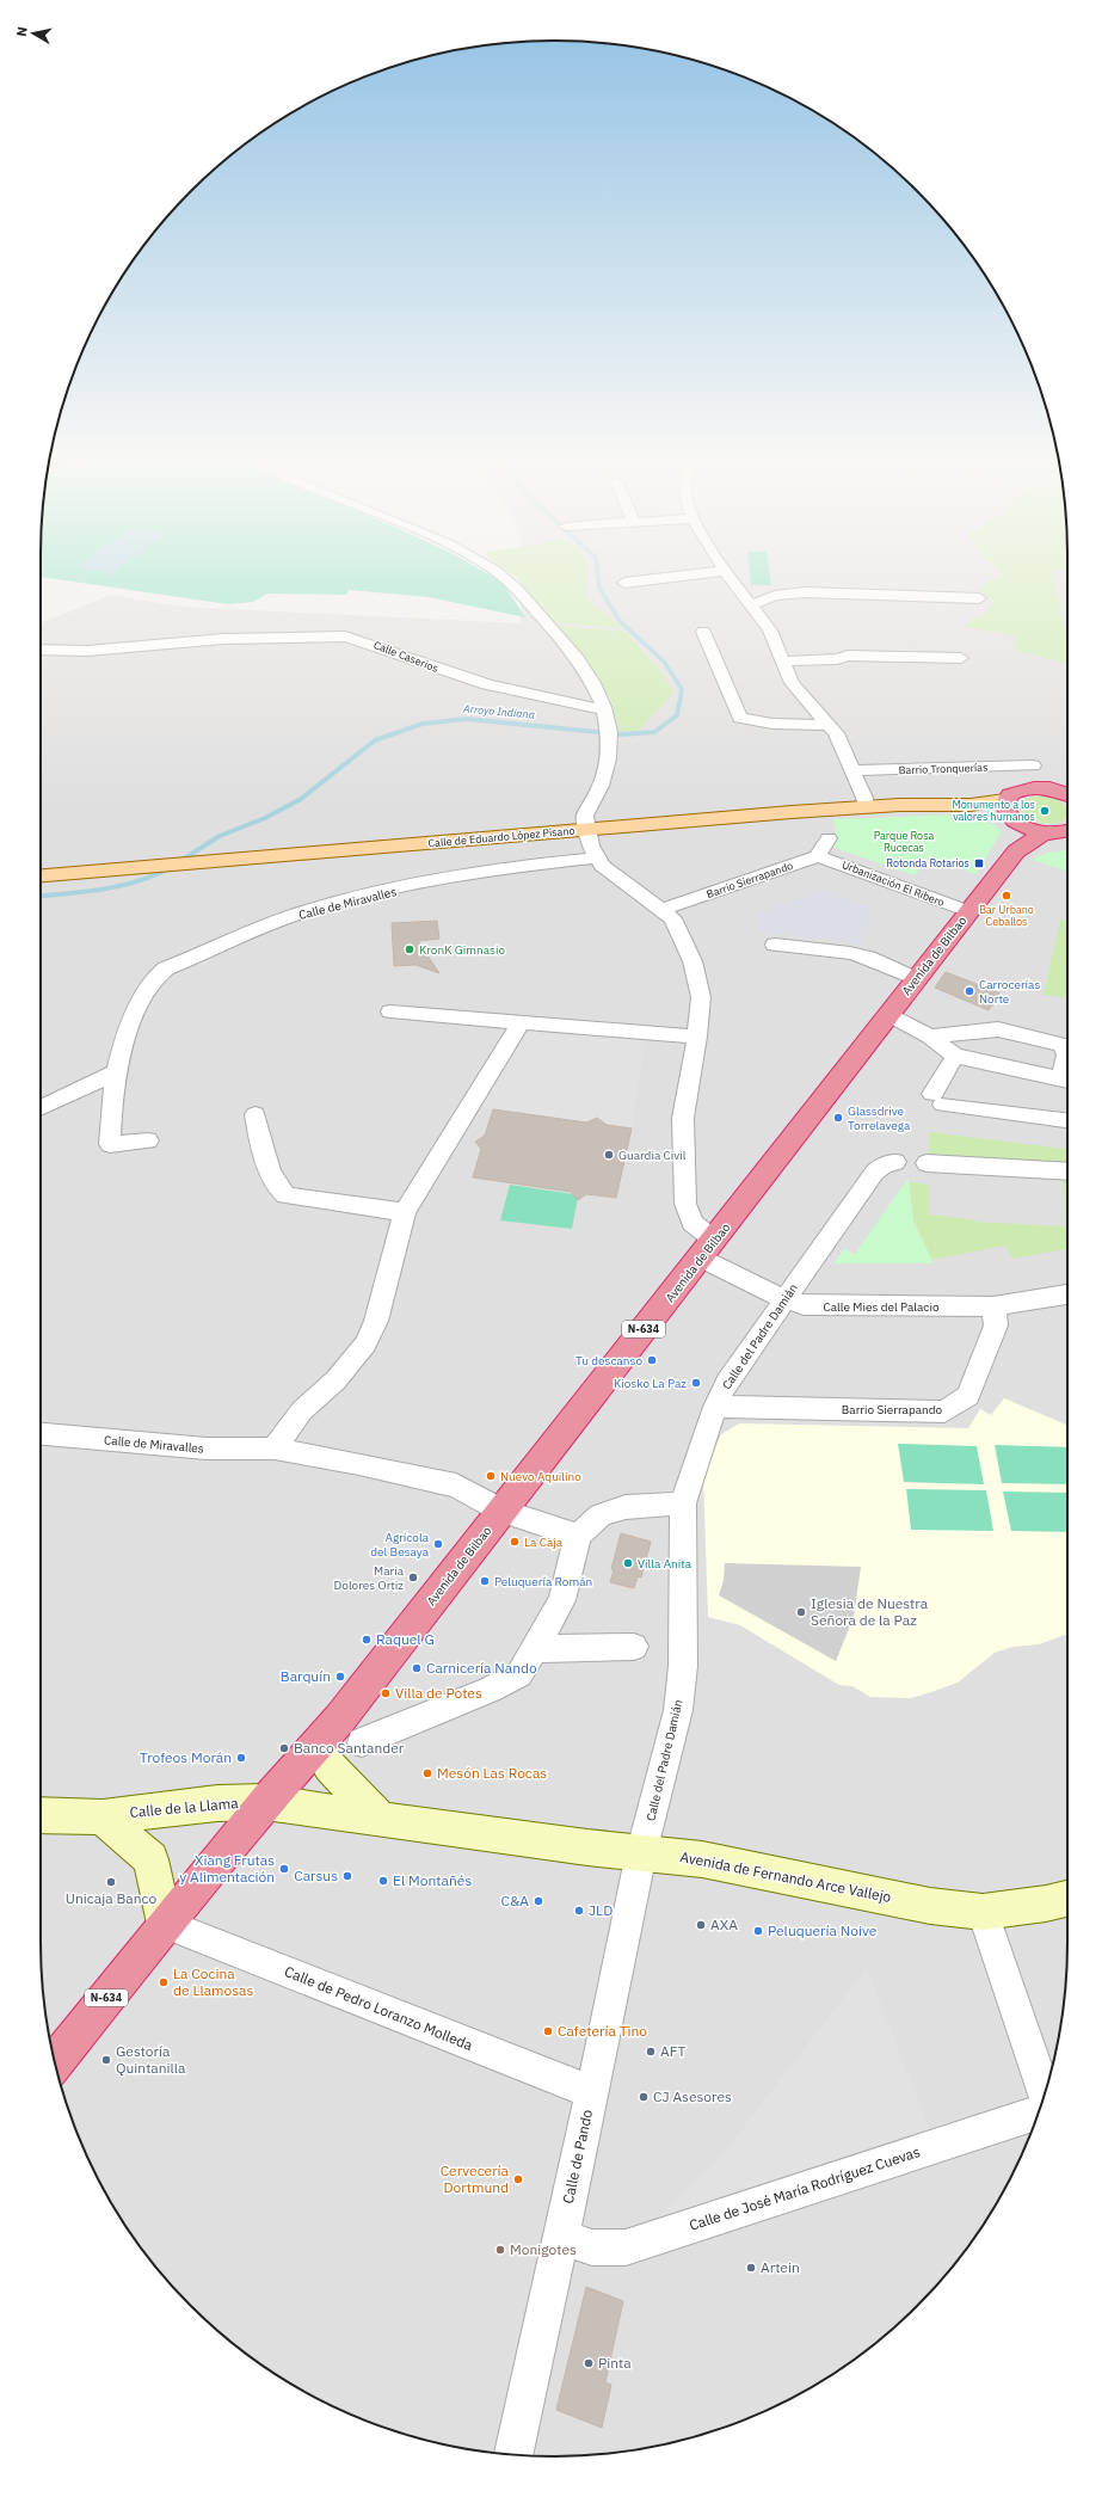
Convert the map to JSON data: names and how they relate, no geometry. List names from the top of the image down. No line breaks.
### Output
{"streets":{"highway":["Avenida de Bilbao","N-634"],"main road":["Calle de Eduardo López Pisano","Calle de la Llama","Avenida de Fernando Arce Vallejo"],"street":["Calle Caserios","Barrio Tronquerías","Barrio Sierrapando","Urbanización El Ribero","Calle de Miravalles","Calle Mies del Palacio","Calle del Padre Damián","Calle de Pedro Loranzo Molleda","Calle de Pando","Calle de José María Rodríguez Cuevas"]},"crossings":[["Calle de Eduardo López Pisano","N-634"],["Barrio Sierrapando","Urbanización El Ribero"],["Barrio Sierrapando","Calle Mies del Palacio"],["Barrio Sierrapando","Calle del Padre Damián"],["Urbanización El Ribero","Avenida de Bilbao"],["Calle de Miravalles","Avenida de Bilbao"],["Calle de Miravalles","Calle Mies del Palacio"],["Avenida de Bilbao","Calle Mies del Palacio"],["Avenida de Bilbao","N-634"],["Avenida de Bilbao","Calle de la Llama"],["Avenida de Bilbao","Avenida de Fernando Arce Vallejo"],["Calle Mies del Palacio","Calle del Padre Damián"],["N-634","Calle de la Llama"],["N-634","Avenida de Fernando Arce Vallejo"],["N-634","Calle de Pedro Loranzo Molleda"],["Calle del Padre Damián","Avenida de Fernando Arce Vallejo"],["Calle del Padre Damián","Calle de Pando"],["Calle de la Llama","Avenida de Fernando Arce Vallejo"],["Calle de la Llama","Calle de Pedro Loranzo Molleda"],["Avenida de Fernando Arce Vallejo","Calle de Pando"],["Avenida de Fernando Arce Vallejo","Calle de José María Rodríguez Cuevas"],["Calle de Pedro Loranzo Molleda","Calle de Pando"],["Calle de Pando","Calle de José María Rodríguez Cuevas"]],"water":["Arroyo Indiana"],"parks":["Parque Rosa Rucecas"],"places":{"other":["Monumento a los valores humanos","Bar Urbano Ceballos","KronK Gimnasio","Carrocerías Norte","Glassdrive Torrelavega","Guardia Civil","Tu descanso","Kiosko La Paz","Nuevo Aquilino","La Caja","Agrícola del Besaya","Villa Anita","María Dolores Ortiz","Peluquería Román","Iglesia de Nuestra Señora de la Paz","Raquel G","Carnicería Nando","Barquín","Villa de Potes","Banco Santander","Trofeos Morán","Mesón Las Rocas","Xiang Frutas y Alimentación","Carsus","El Montañés","Unicaja Banco","C&A","JLD","AXA","Peluquería Noive","La Cocina de Llamosas","Cafetería Tino","AFT","Gestoría Quintanilla","CJ Asesores","Cervecería Dortmund","Monigotes","Artein","Pinta"],"transit":["Rotonda Rotarios"]},"north":"left"}
